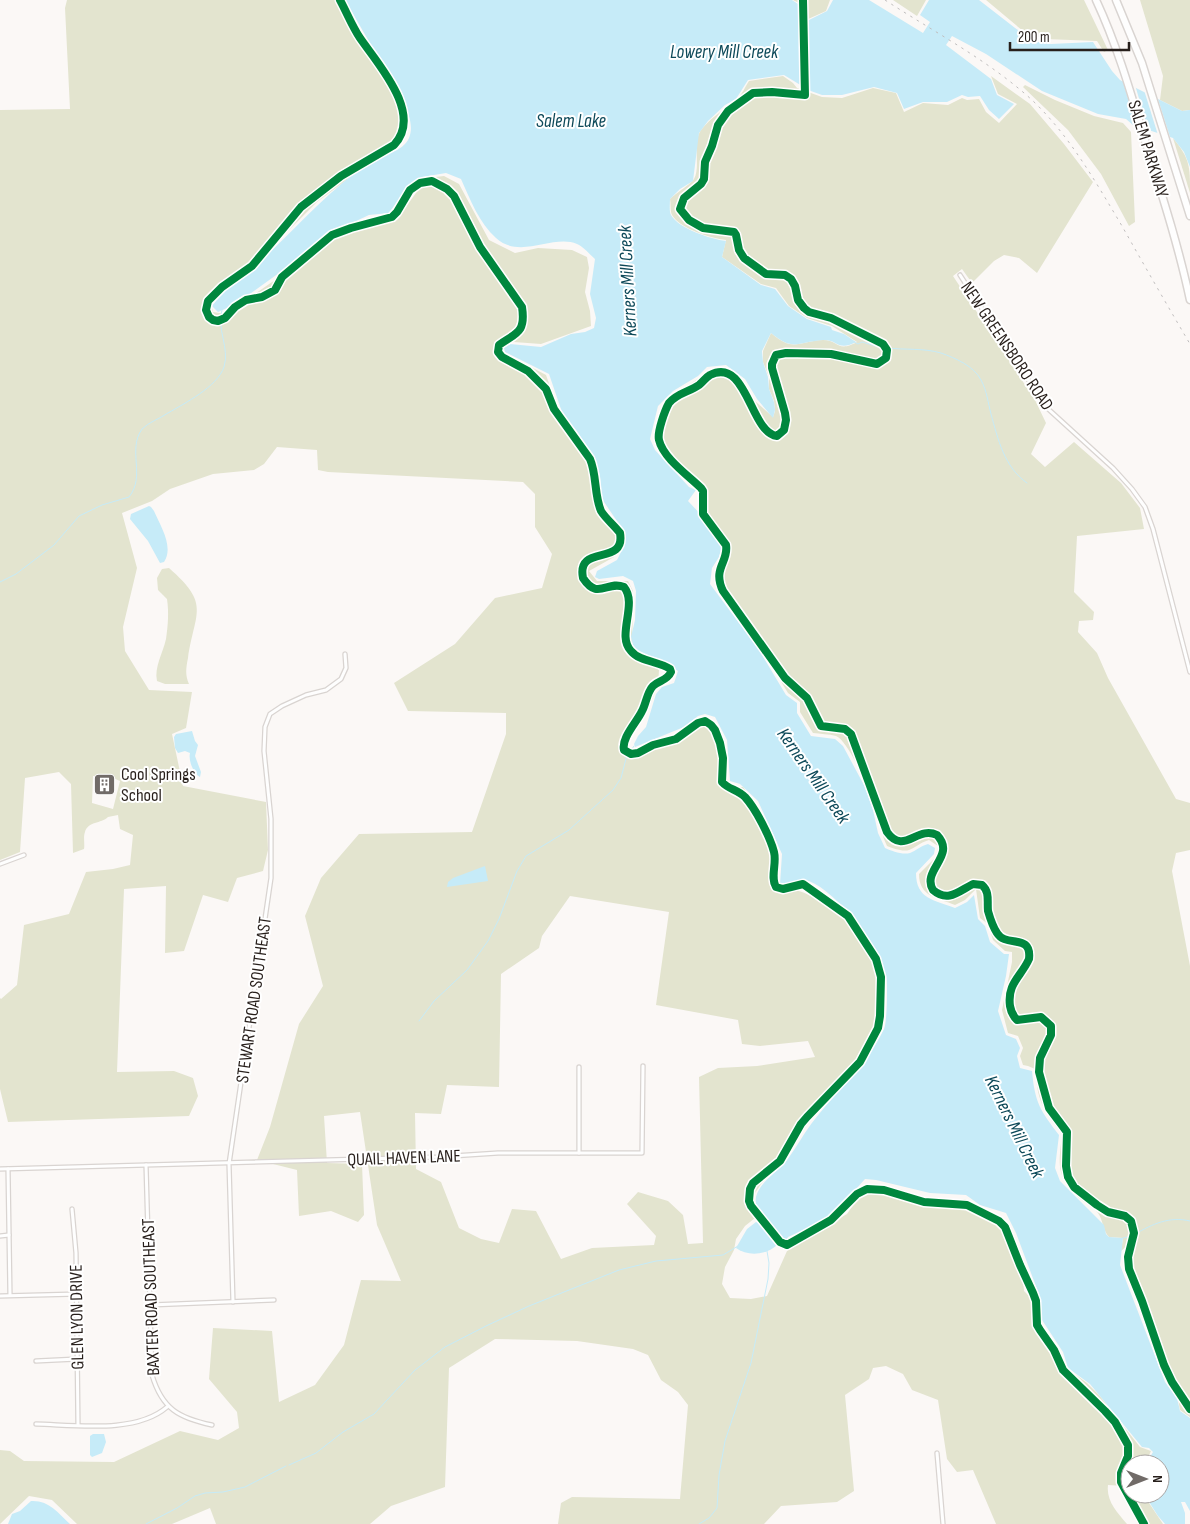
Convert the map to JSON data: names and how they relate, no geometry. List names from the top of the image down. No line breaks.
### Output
{"streets":{"highway":["SALEM PARKWAY"],"street":["NEW GREENSBORO ROAD","STEWART ROAD SOUTHEAST","QUAIL HAVEN LANE","BAXTER ROAD SOUTHEAST","GLEN LYON DRIVE"]},"crossings":[["STEWART ROAD SOUTHEAST","QUAIL HAVEN LANE"]],"water":["Lowery Mill Creek","Salem Lake","Kerners Mill Creek"],"places":{"building":["Cool Springs School"]},"scale_bar":"200 m","north":"right"}
